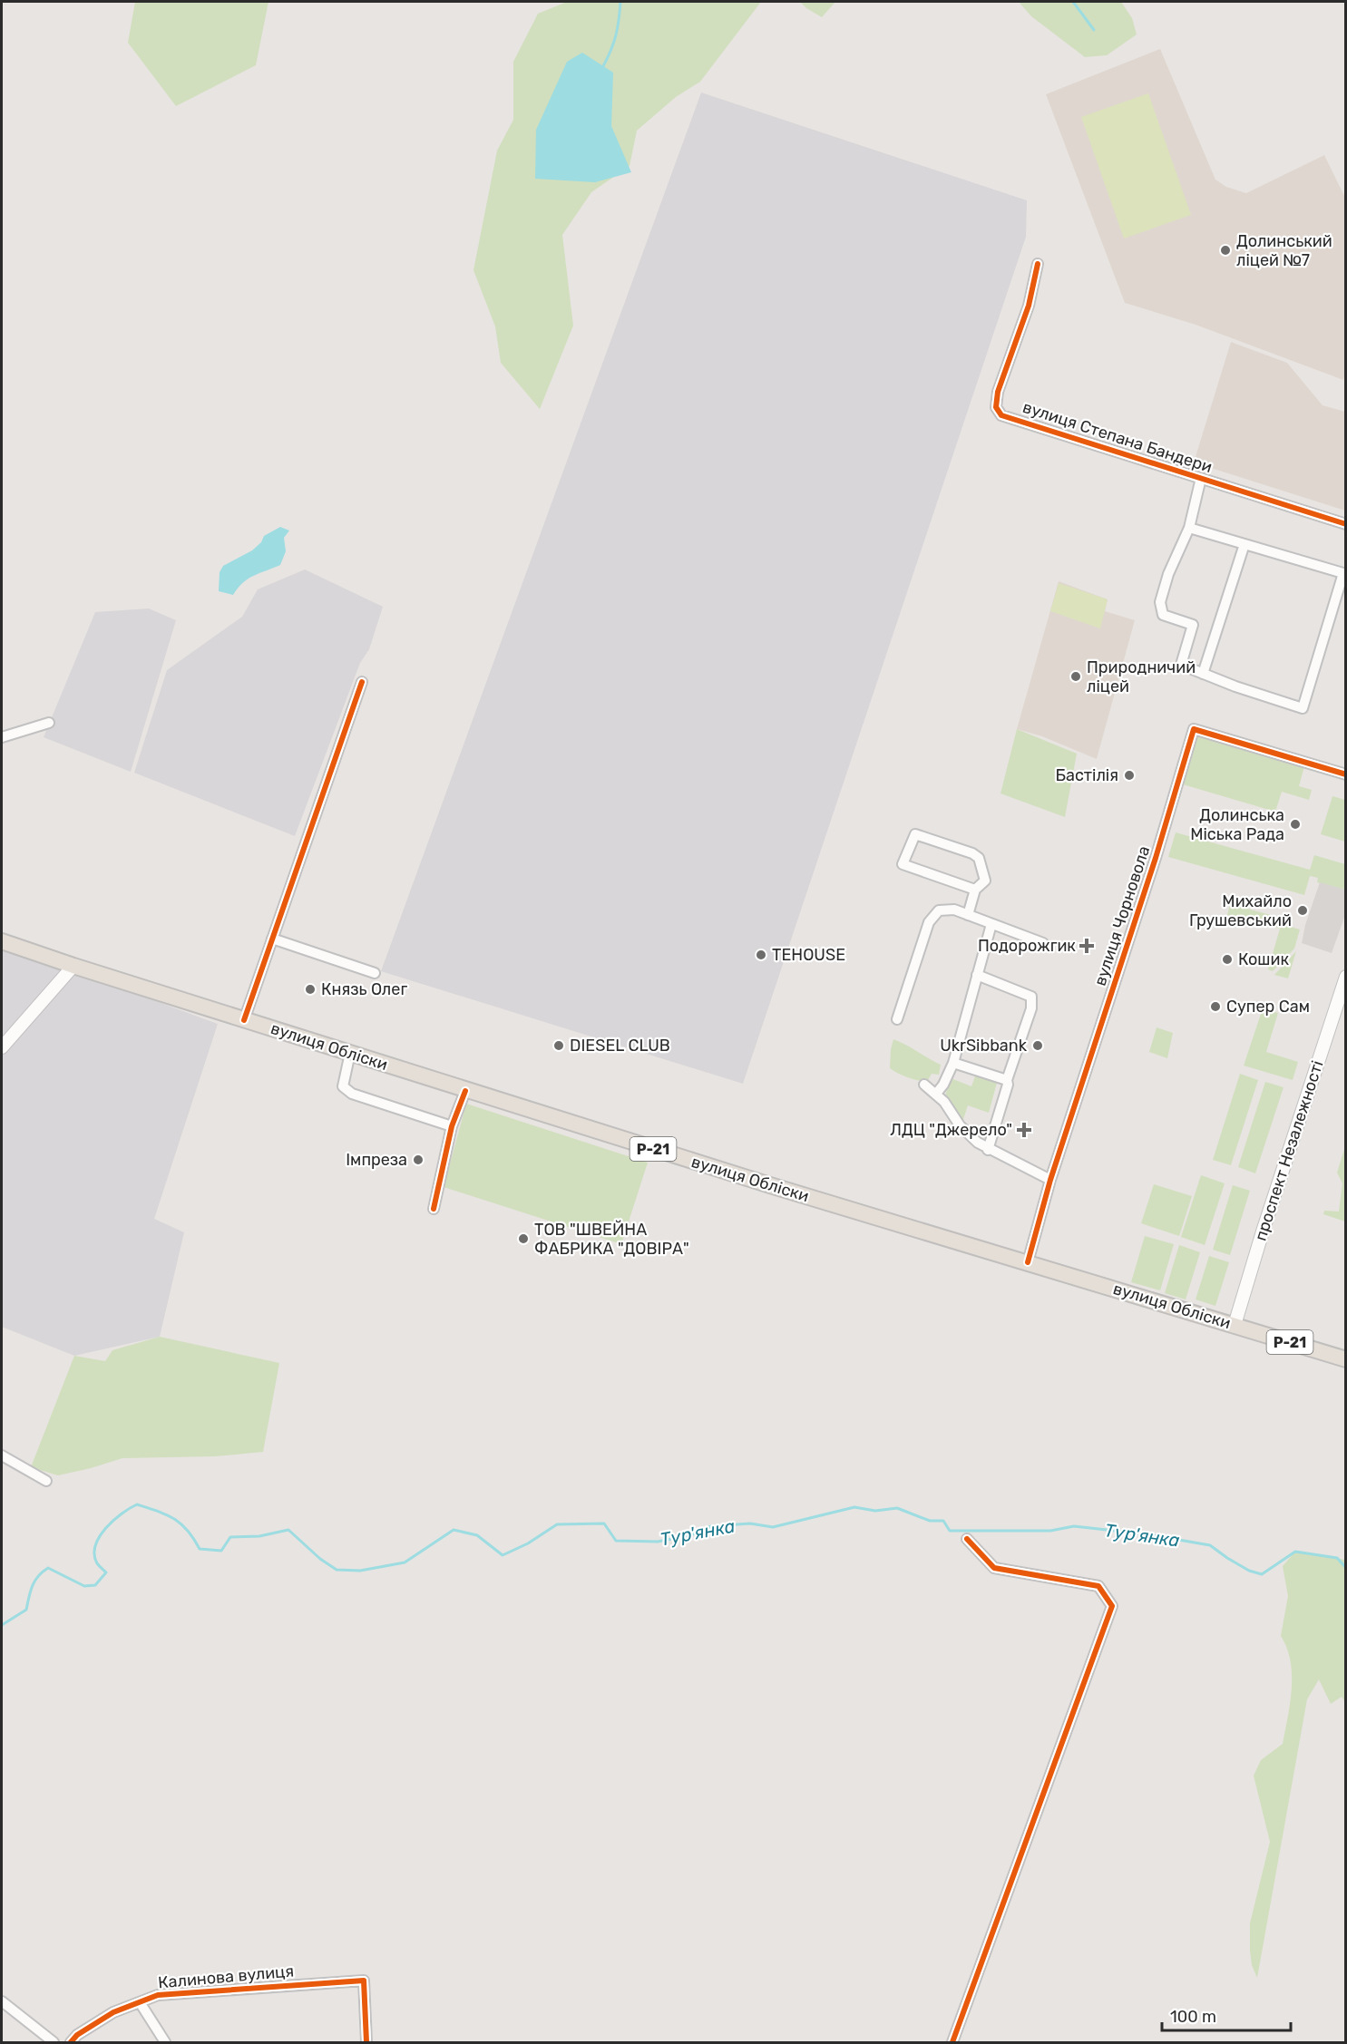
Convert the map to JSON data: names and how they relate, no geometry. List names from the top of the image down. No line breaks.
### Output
{"streets":{"main road":["вулиця Обліски","Р-21","проспект Незалежності"],"street":["вулиця Степана Бандери","вулиця Чорновола","Калинова вулиця"]},"crossings":[["вулиця Чорновола","вулиця Обліски"],["вулиця Обліски","проспект Незалежності"]],"water":["Тур'янка"],"places":{"other":["Долинський ліцей №7","Природничий ліцей","Бастілія","Долинська Міська Рада","Михайло Грушевський","TEHOUSE","Кошик","Князь Олег","Супер Сам","DIESEL CLUB","UkrSibbank","Імпреза","ТОВ \"ШВЕЙНА ФАБРИКА \"ДОВІРА\""],"health":["Подорожгик","ЛДЦ \"Джерело\""]},"scale_bar":"100 m"}
